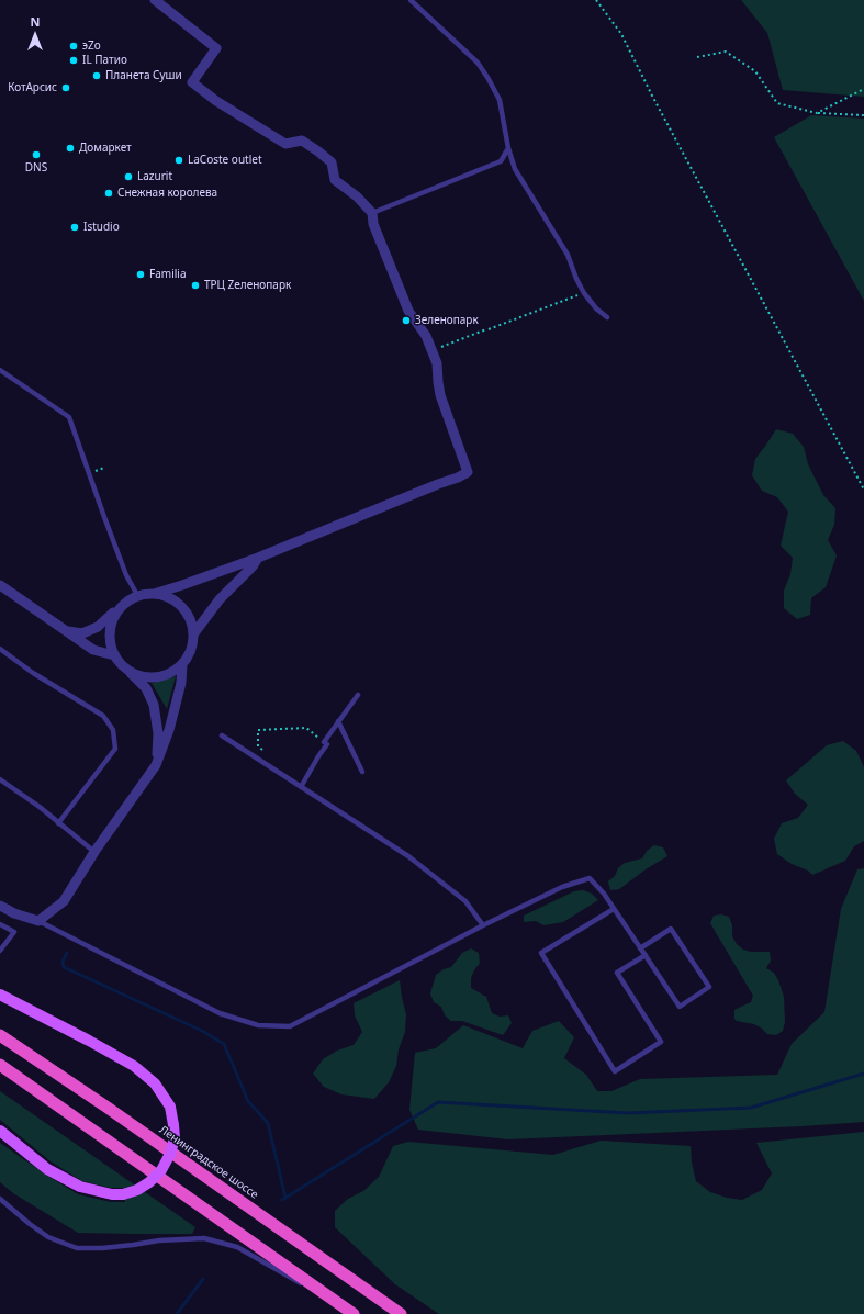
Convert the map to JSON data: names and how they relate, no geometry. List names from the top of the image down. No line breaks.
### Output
{"streets":{"highway":["Ленинградское шоссе"]},"places":["эZо","IL Патио","Планета Суши","КотАрсис","Домаркет","DNS","LaCoste outlet","Lazurit","Снежная королева","Istudio","Familia","ТРЦ Zеленопарк","Зеленопарк"],"north":"top"}
